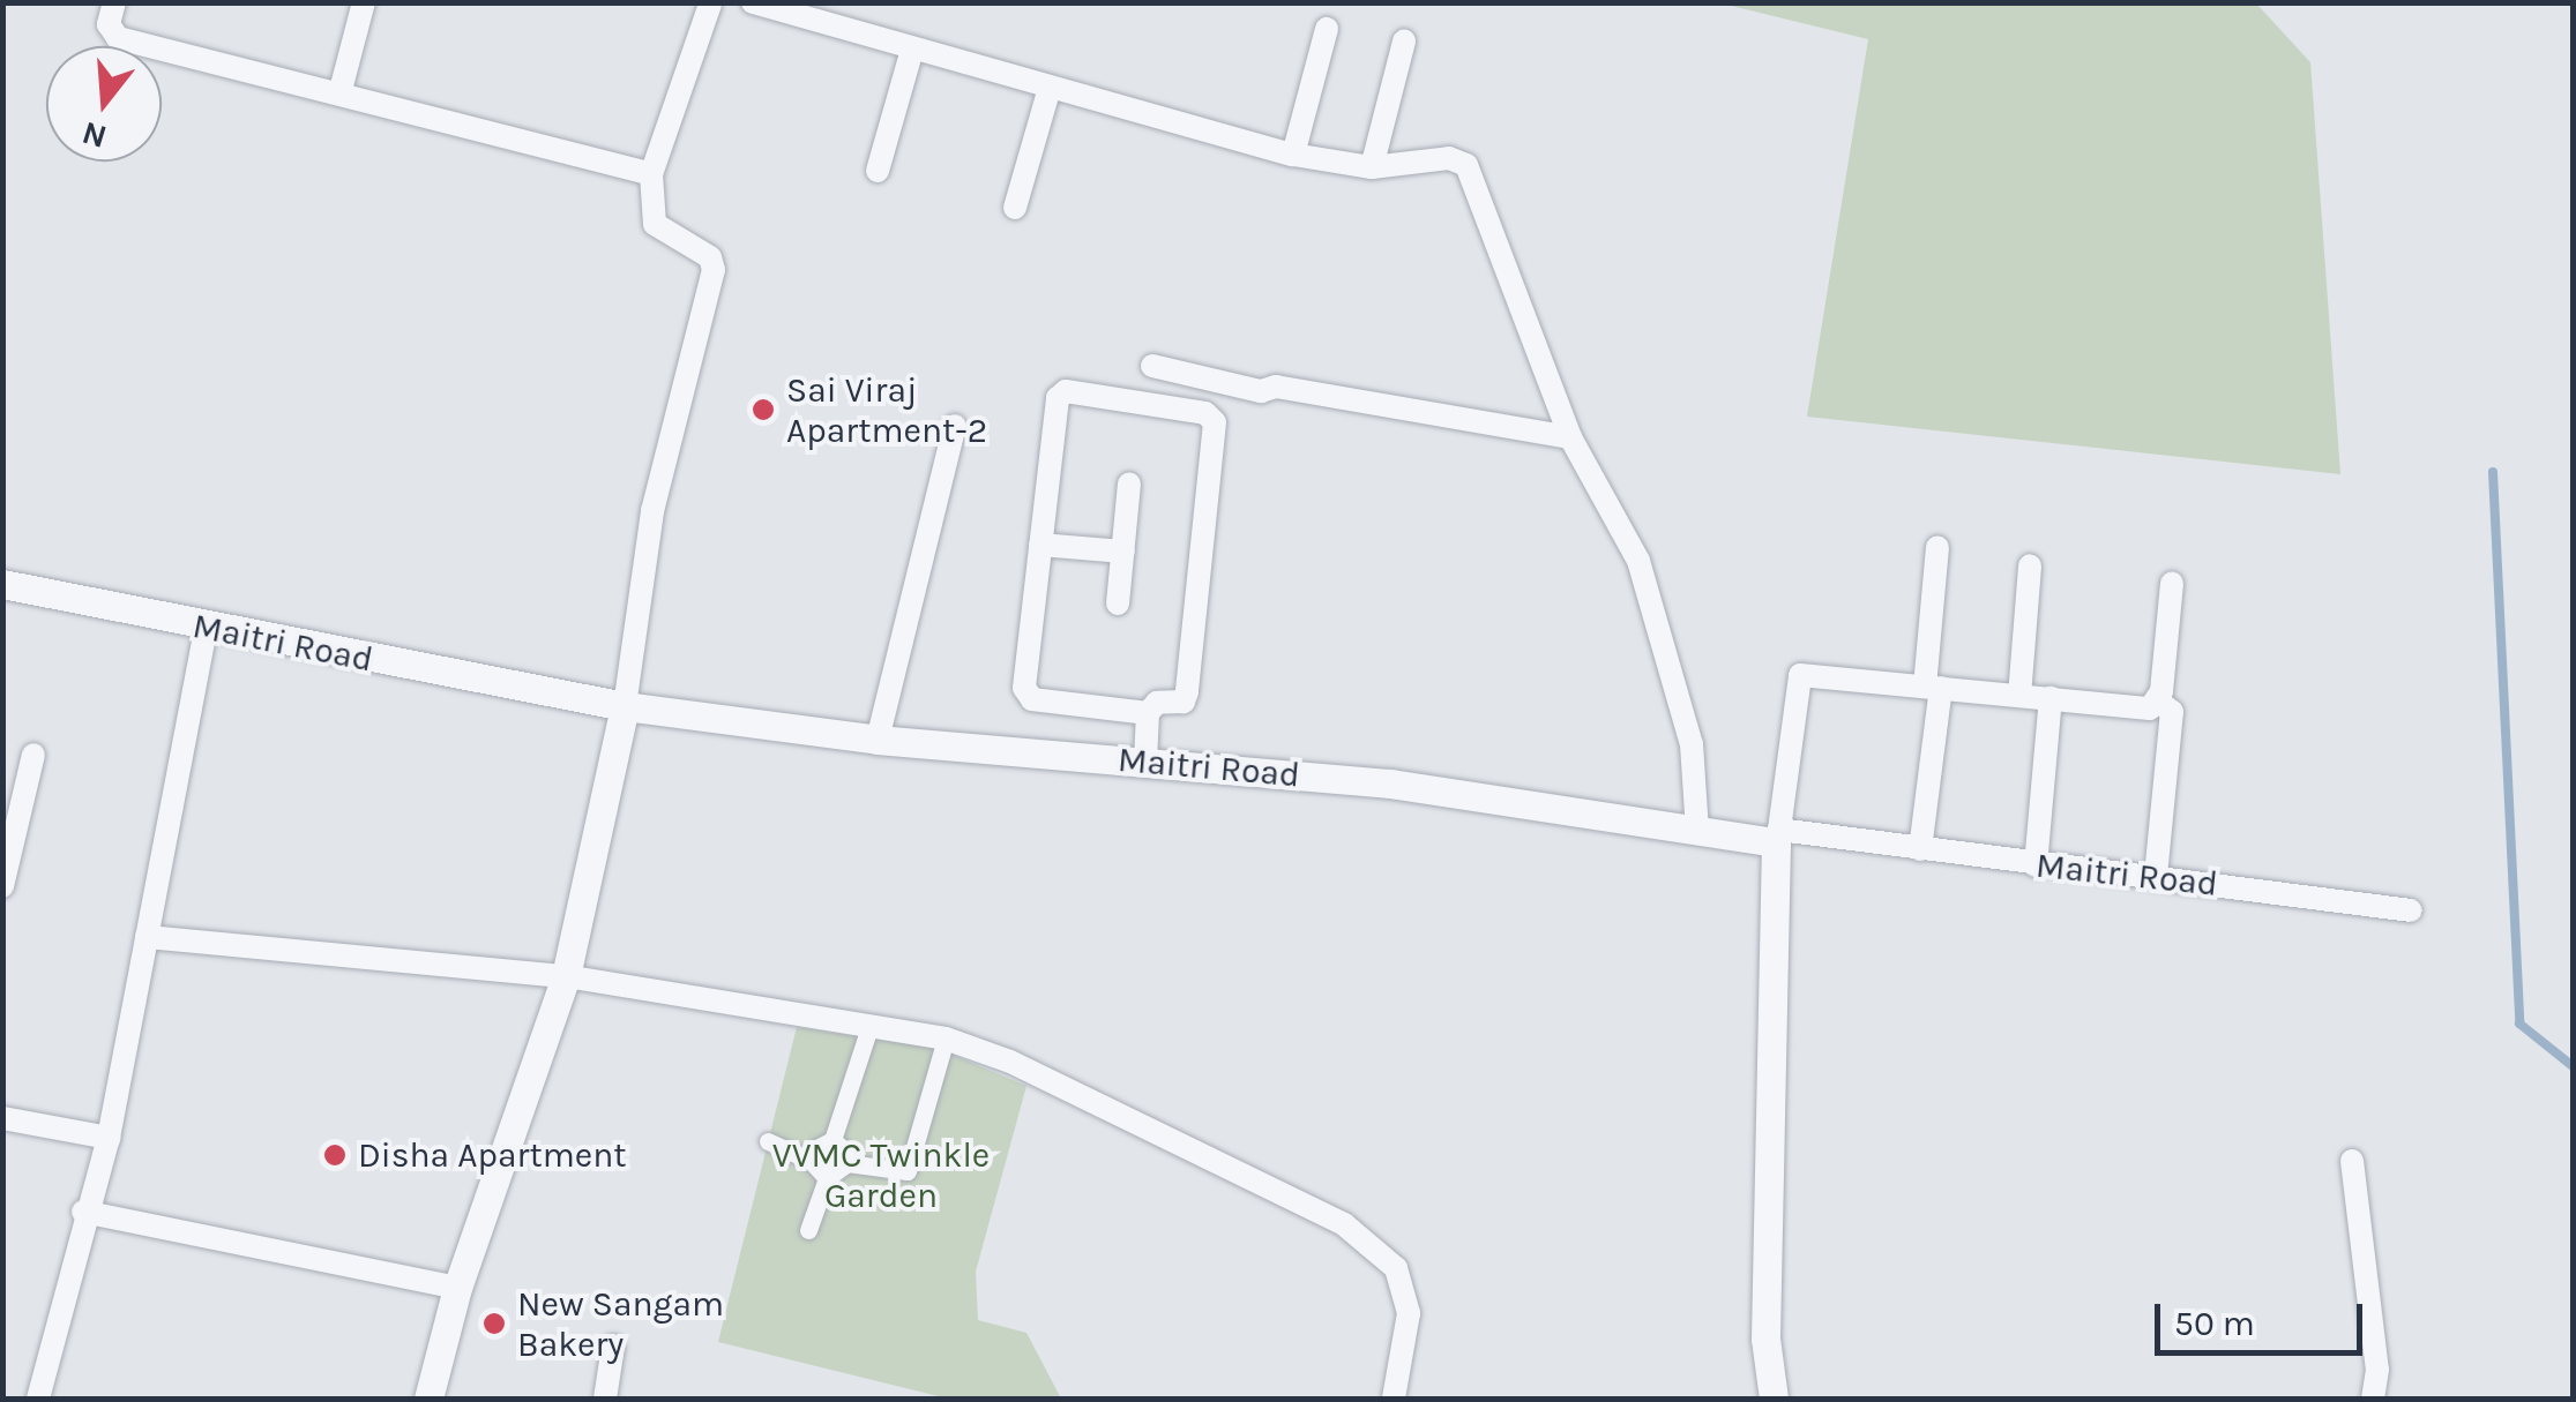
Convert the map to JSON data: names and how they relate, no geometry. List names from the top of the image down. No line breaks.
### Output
{"streets":{"street":["Maitri Road"]},"parks":["VVMC Twinkle Garden"],"places":["Sai Viraj Apartment-2","Disha Apartment","New Sangam Bakery"],"scale_bar":"50 m","north":"bottom"}
